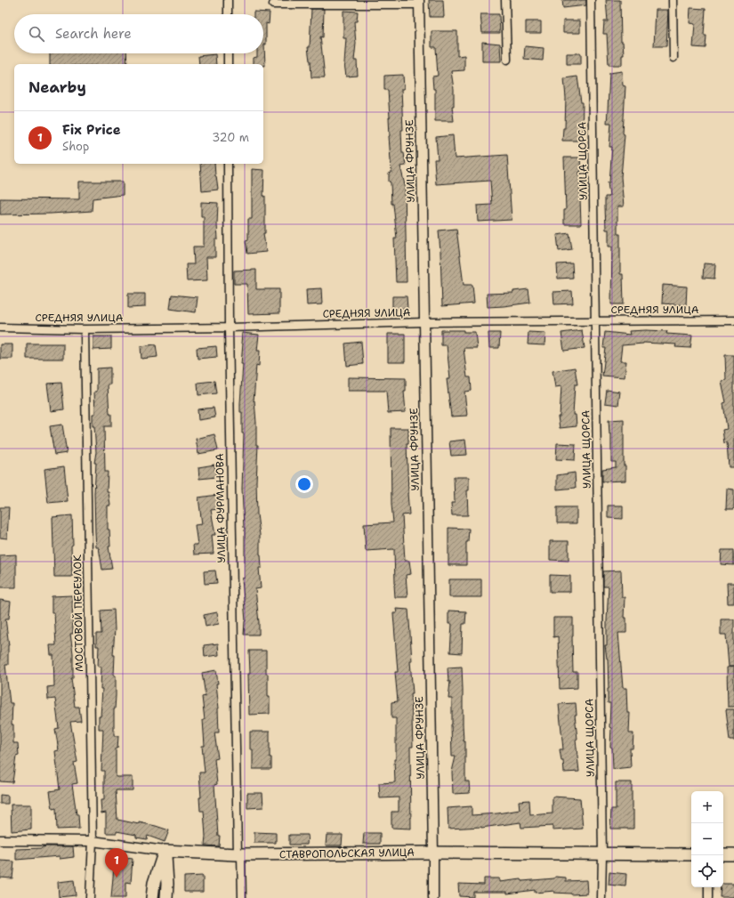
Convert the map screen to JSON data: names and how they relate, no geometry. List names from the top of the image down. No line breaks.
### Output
{"streets":{"main road":["СТАВРОПОЛЬСКАЯ УЛИЦА"],"street":["УЛИЦА ФРУНЗЕ","УЛИЦА ЩОРСА","СРЕДНЯЯ УЛИЦА","УЛИЦА ФУРМАНОВА","МОСТОВОЙ ПЕРЕУЛОК"]},"crossings":[["УЛИЦА ФРУНЗЕ","СРЕДНЯЯ УЛИЦА"],["УЛИЦА ФРУНЗЕ","СТАВРОПОЛЬСКАЯ УЛИЦА"],["УЛИЦА ЩОРСА","СРЕДНЯЯ УЛИЦА"],["УЛИЦА ЩОРСА","СТАВРОПОЛЬСКАЯ УЛИЦА"],["СРЕДНЯЯ УЛИЦА","УЛИЦА ФУРМАНОВА"],["СРЕДНЯЯ УЛИЦА","МОСТОВОЙ ПЕРЕУЛОК"],["УЛИЦА ФУРМАНОВА","СТАВРОПОЛЬСКАЯ УЛИЦА"],["МОСТОВОЙ ПЕРЕУЛОК","СТАВРОПОЛЬСКАЯ УЛИЦА"]],"page":{"search":"Search here","heading":"Nearby","list":[{"mark":"1","name":"Fix Price","note":"Shop","value":"320 m"}],"map_buttons":["+","−"],"pins":"1"}}
